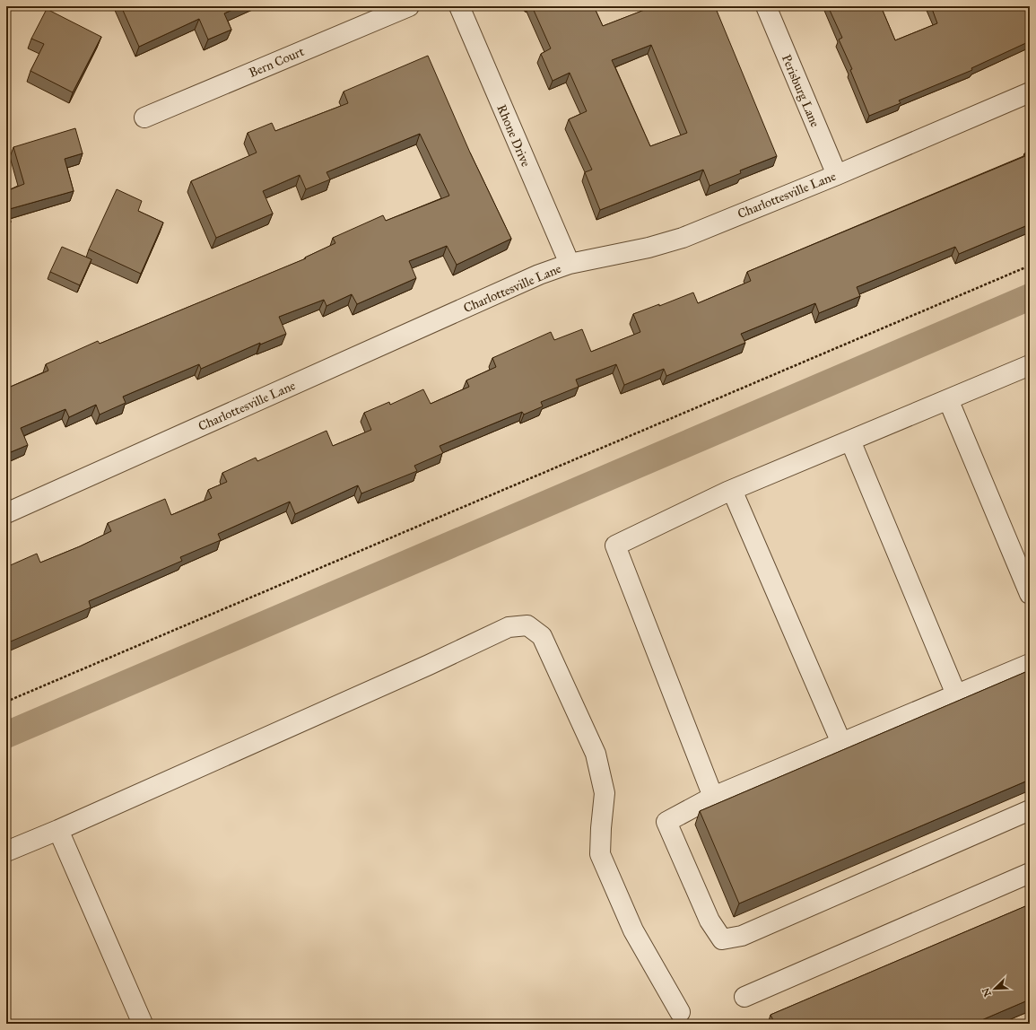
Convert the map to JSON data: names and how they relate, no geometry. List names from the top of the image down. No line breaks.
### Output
{"streets":{"street":["Bern Court","Perisburg Lane","Rhone Drive","Charlottesville Lane"]},"crossings":[["Perisburg Lane","Charlottesville Lane"],["Rhone Drive","Charlottesville Lane"]],"north":"bottom left"}
